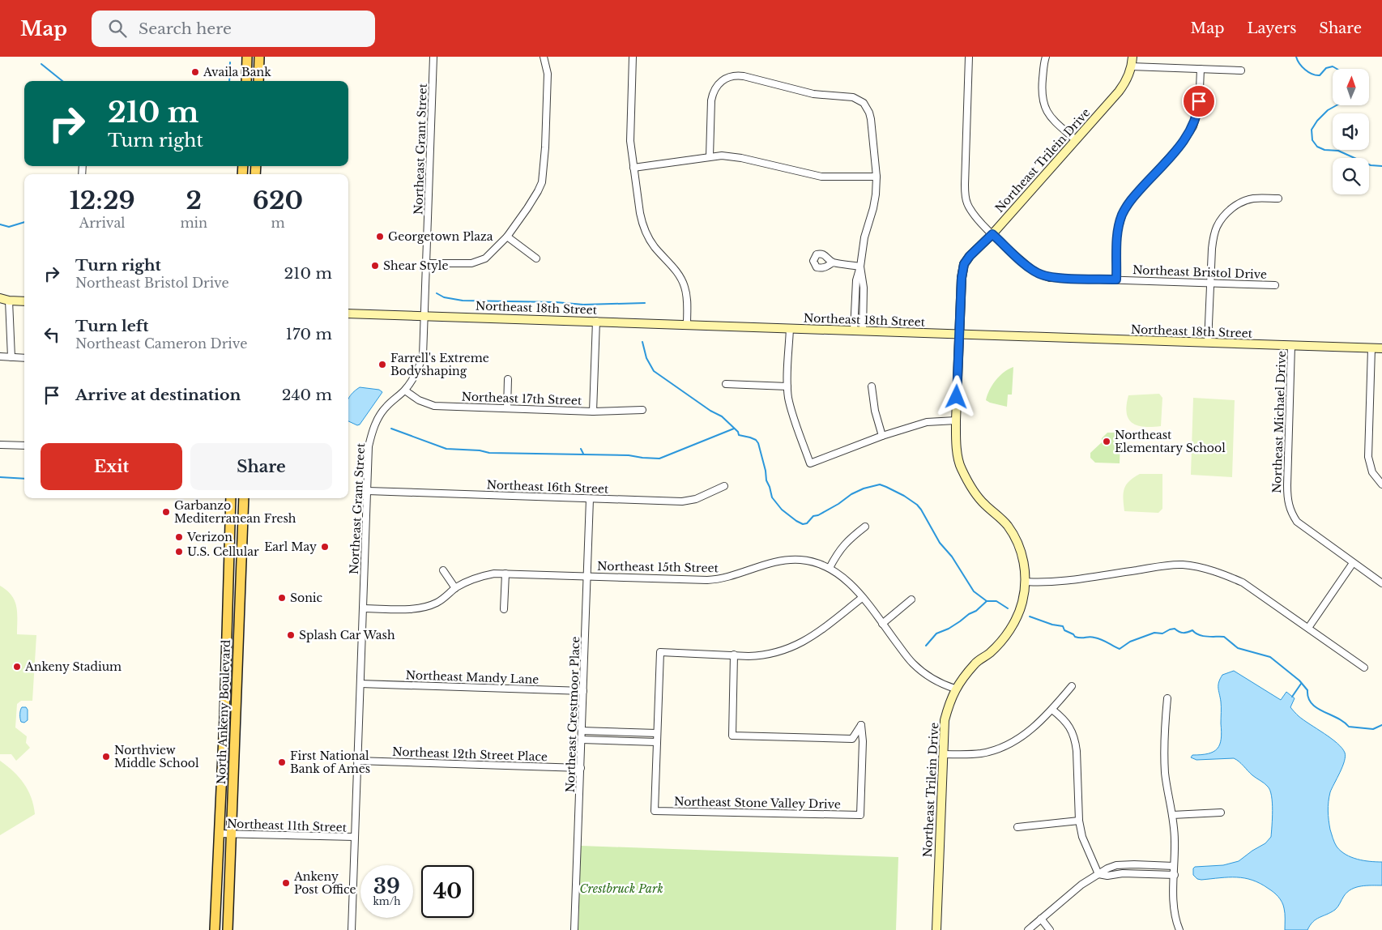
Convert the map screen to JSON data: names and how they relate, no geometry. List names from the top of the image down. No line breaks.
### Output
{"streets":{"main road":["Northeast Trilein Drive","Northeast 18th Street","North Ankeny Boulevard"],"street":["Northeast Grant Street","Northeast Bristol Drive","Northeast 17th Street","Northeast Michael Drive","Northeast 16th Street","Northeast 15th Street","Northeast Mandy Lane","Northeast Crestmoor Place","Northeast 12th Street Place","Northeast Stone Valley Drive","Northeast 11th Street"]},"crossings":[["Northeast Grant Street","Northeast 18th Street"],["Northeast Grant Street","Northeast 17th Street"],["Northeast Grant Street","Northeast 16th Street"],["Northeast Grant Street","Northeast 15th Street"],["Northeast Grant Street","Northeast Mandy Lane"],["Northeast Grant Street","Northeast 12th Street Place"],["Northeast Grant Street","Northeast 11th Street"],["Northeast Trilein Drive","Northeast Bristol Drive"],["Northeast Trilein Drive","Northeast 18th Street"],["Northeast Trilein Drive","Northeast 15th Street"],["Northeast 18th Street","Northeast Michael Drive"],["Northeast 16th Street","Northeast Crestmoor Place"],["Northeast 15th Street","Northeast Crestmoor Place"],["Northeast Mandy Lane","Northeast Crestmoor Place"],["North Ankeny Boulevard","Northeast 11th Street"],["Northeast Crestmoor Place","Northeast 12th Street Place"]],"parks":["Crestbruck Park"],"places":["Availa Bank","Georgetown Plaza","Shear Style","Farrell's Extreme Bodyshaping","Northeast Elementary School","Garbanzo Mediterranean Fresh","Verizon","Earl May","U.S. Cellular","Sonic","Splash Car Wash","Ankeny Stadium","Northview Middle School","First National Bank of Ames","Ankeny Post Office"],"north":"top","page":{"header":"Map","search":"Search here","nav":["Map","Layers","Share"],"turn":["210 m","Turn right"],"eta":["12:29","Arrival","2","min","620","m"],"list":[{"name":"Turn right","note":"Northeast Bristol Drive","value":"210 m"},{"name":"Turn left","note":"Northeast Cameron Drive","value":"170 m"},{"name":"Arrive at destination","value":"240 m"}],"buttons":["Exit","Share"],"speed":"39 km/h","limit":"40"}}
